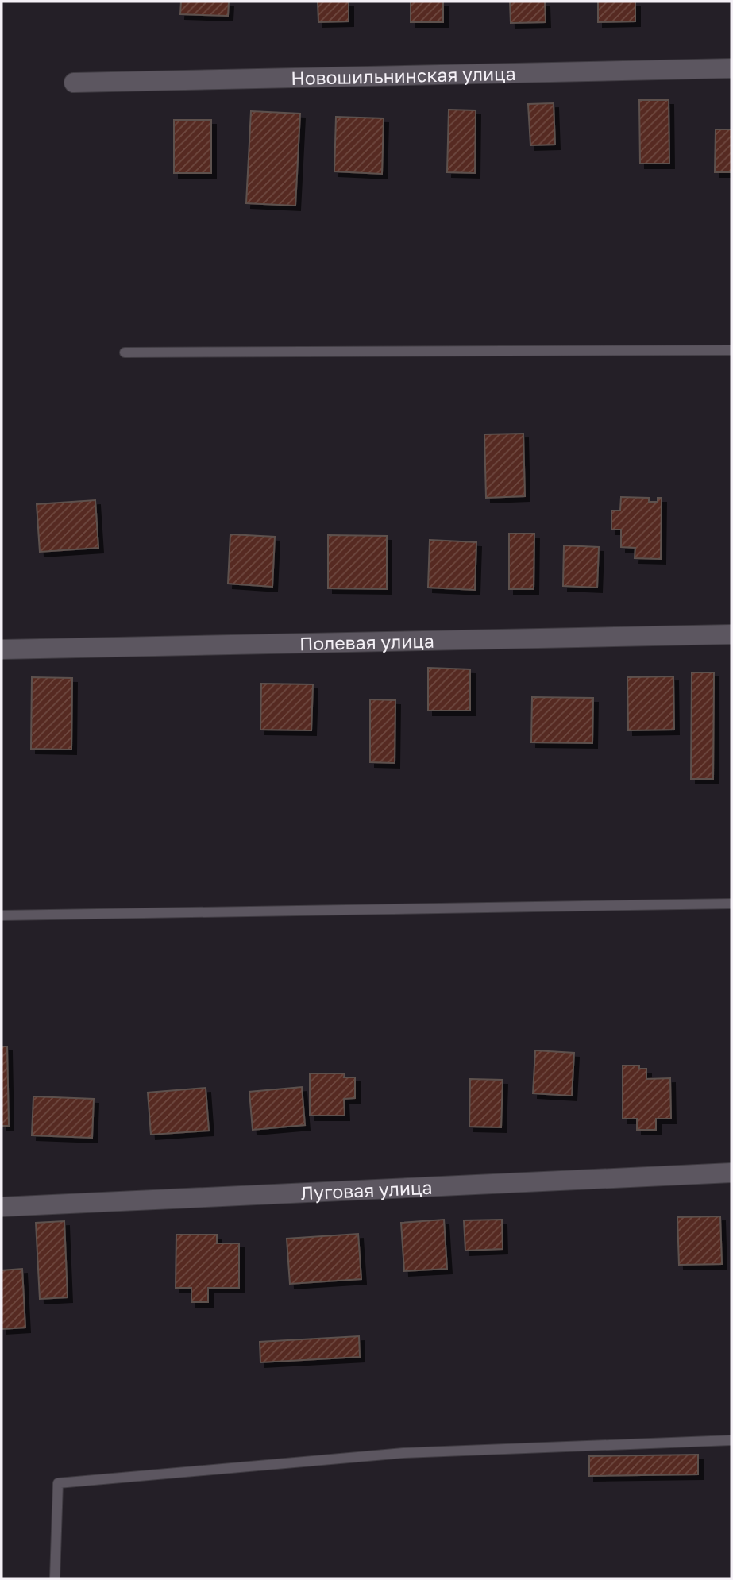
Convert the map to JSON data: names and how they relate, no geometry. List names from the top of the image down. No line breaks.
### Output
{"streets":{"street":["Новошильнинская улица","Полевая улица","Луговая улица"]}}
